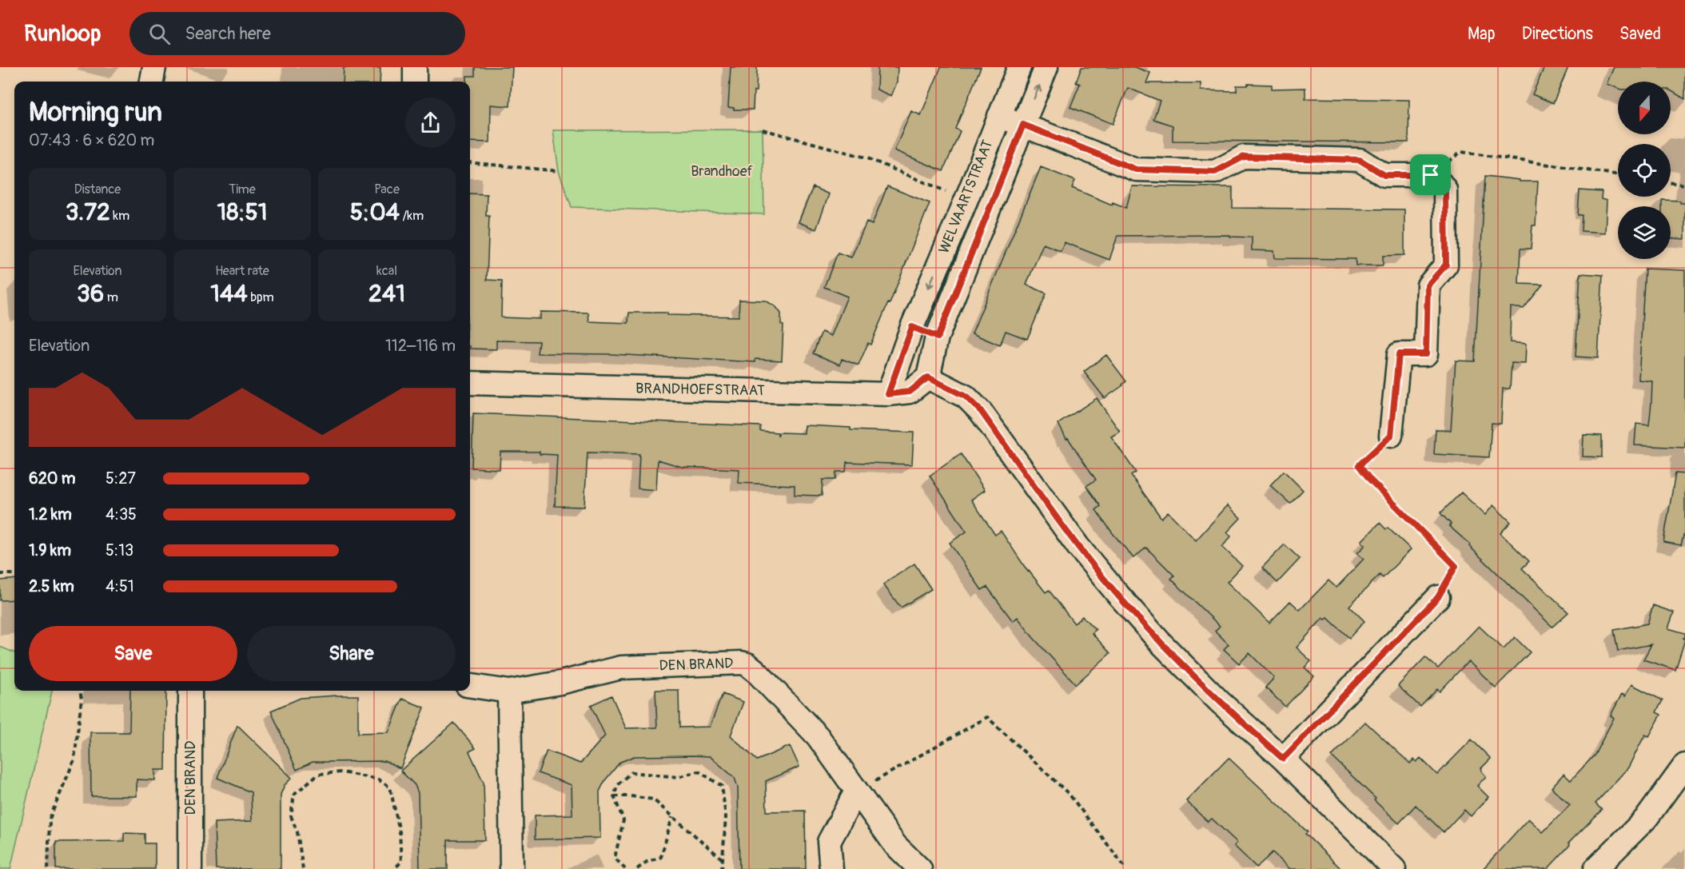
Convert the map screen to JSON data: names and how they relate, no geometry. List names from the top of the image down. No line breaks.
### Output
{"streets":{"street":["WELVAARTSTRAAT","BRANDHOEFSTRAAT","DEN BRAND"]},"crossings":[["WELVAARTSTRAAT","BRANDHOEFSTRAAT"]],"parks":["Brandhoef"],"north":"bottom","page":{"header":"Runloop","search":"Search here","nav":["Map","Directions","Saved"],"heading":["Morning run","07:43 · 6 × 620 m"],"stats":[["Distance","3.72 km"],["Time","18:51"],["Pace","5:04 /km"],["Elevation","36 m"],["Heart rate","144 bpm"],["kcal","241"]],"chart":["Elevation","112–116 m"],"list":[{"name":"620 m","note":"5:27"},{"name":"1.2 km","note":"4:35"},{"name":"1.9 km","note":"5:13"},{"name":"2.5 km","note":"4:51"}],"buttons":["Save","Share"]}}
